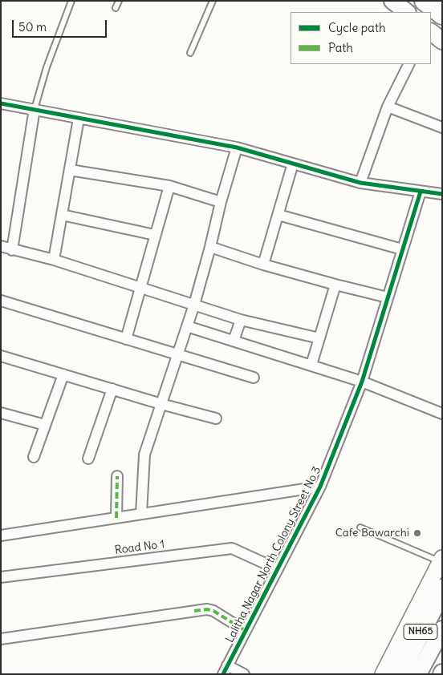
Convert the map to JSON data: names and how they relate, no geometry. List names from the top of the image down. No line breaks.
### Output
{"streets":{"highway":["NH65"],"street":["Road No 1","Lalitha Nagar North Colony Street No 3"]},"crossings":[["Road No 1","Lalitha Nagar North Colony Street No 3"]],"places":["Cafe Bawarchi"],"legend":["Cycle path","Path"],"scale_bar":"50 m"}
